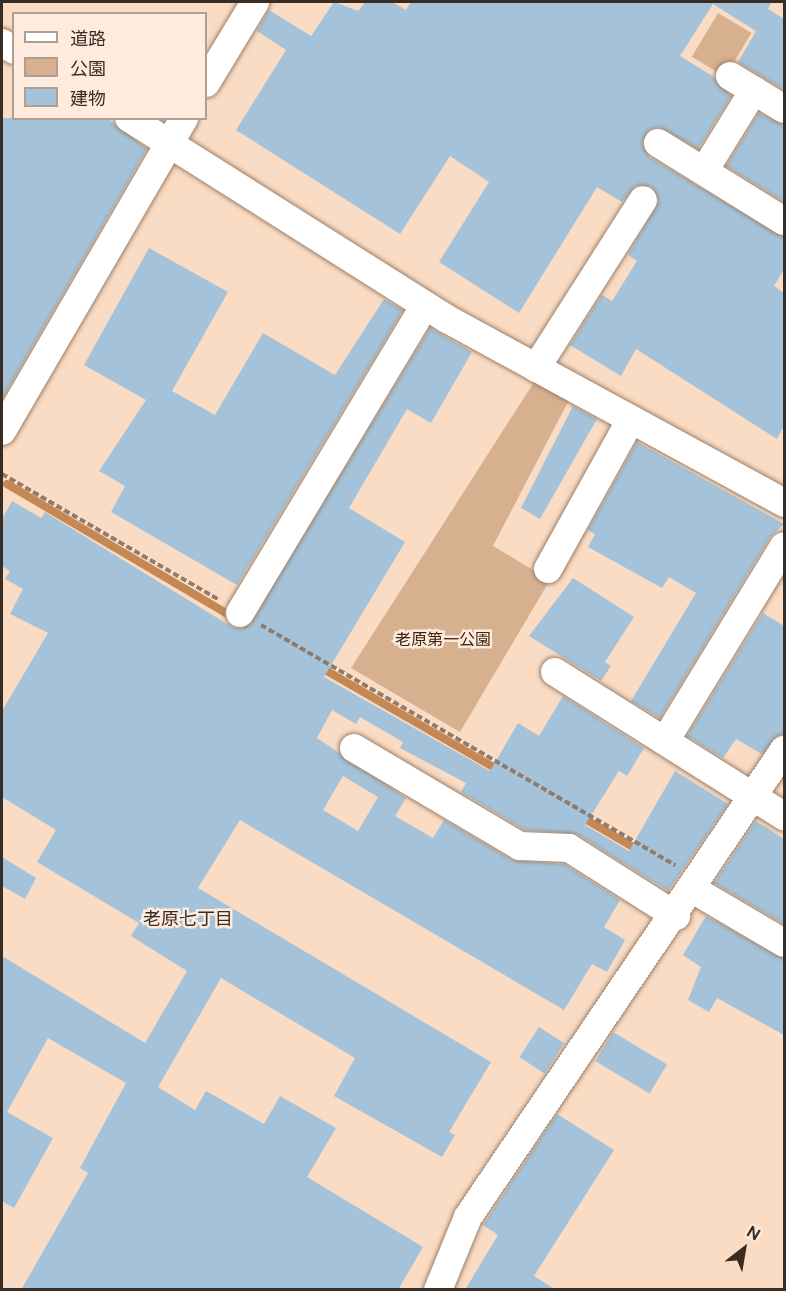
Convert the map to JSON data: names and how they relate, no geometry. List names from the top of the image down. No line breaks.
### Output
{"districts":["老原七丁目"],"parks":["老原第一公園"],"legend":["道路","公園","建物"],"north":"top right"}
